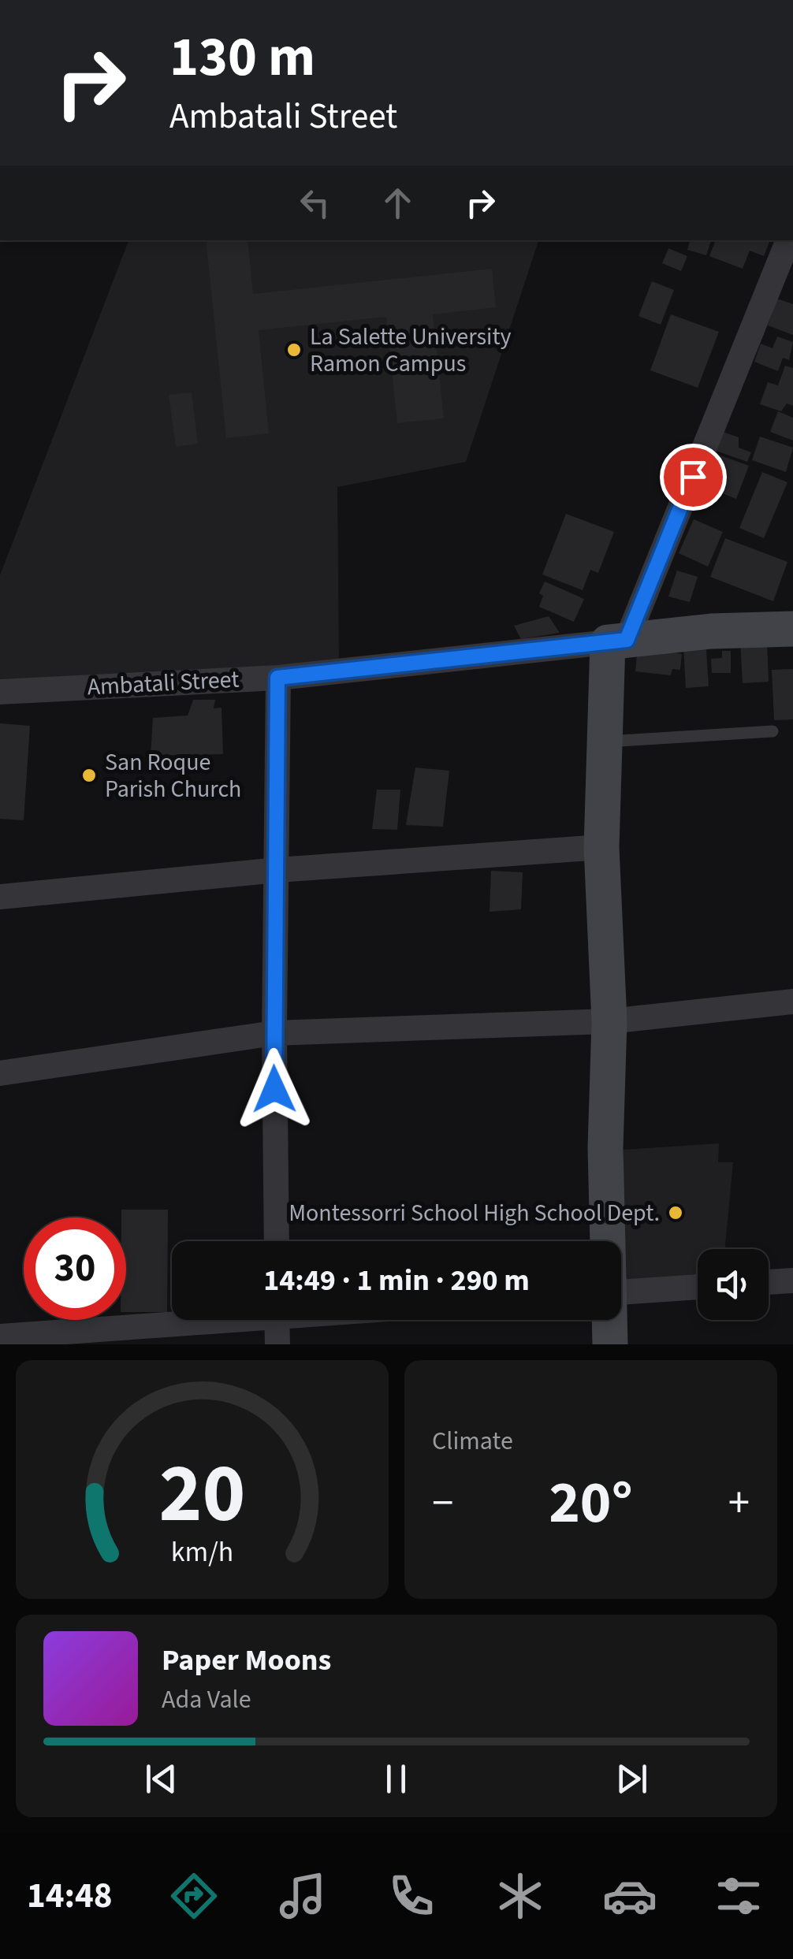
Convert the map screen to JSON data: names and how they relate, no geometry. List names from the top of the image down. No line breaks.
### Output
{"streets":{"street":["Ambatali Street"]},"places":["La Salette University Ramon Campus","San Roque Parish Church","Montessorri School High School Dept."],"page":{"turn":["130 m","Ambatali Street"],"limit":"30","trip":"14:49 · 1 min · 290 m","tile":"Climate","heat":["−","20°","+"],"song":["Paper Moons","Ada Vale"],"tabs":"14:48","gauge":["20","km/h"]}}
